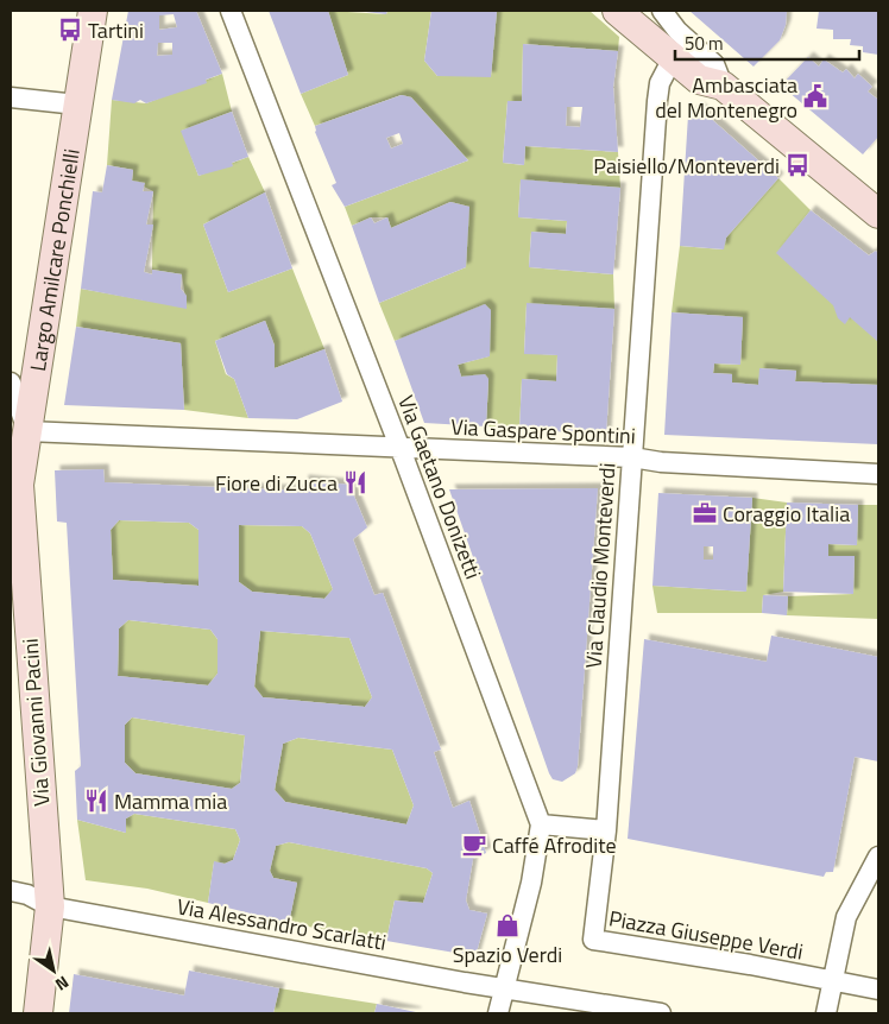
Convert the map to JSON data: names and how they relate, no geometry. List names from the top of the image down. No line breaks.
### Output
{"streets":{"main road":["Largo Amilcare Ponchielli","Via Giovanni Pacini"],"street":["Via Gaspare Spontini","Via Gaetano Donizetti","Via Claudio Monteverdi","Via Alessandro Scarlatti","Piazza Giuseppe Verdi"]},"crossings":[["Largo Amilcare Ponchielli","Via Gaspare Spontini"],["Largo Amilcare Ponchielli","Via Giovanni Pacini"],["Via Gaspare Spontini","Via Gaetano Donizetti"],["Via Gaspare Spontini","Via Claudio Monteverdi"],["Via Gaspare Spontini","Via Giovanni Pacini"],["Via Gaetano Donizetti","Via Alessandro Scarlatti"],["Via Claudio Monteverdi","Piazza Giuseppe Verdi"],["Via Giovanni Pacini","Via Alessandro Scarlatti"]],"places":{"bus stop":["Tartini","Paisiello/Monteverdi"],"public building":["Ambasciata del Montenegro"],"restaurant":["Fiore di Zucca","Mamma mia"],"office":["Coraggio Italia"],"cafe":["Caffé Afrodite"],"shop":["Spazio Verdi"]},"scale_bar":"50 m","north":"bottom right"}
